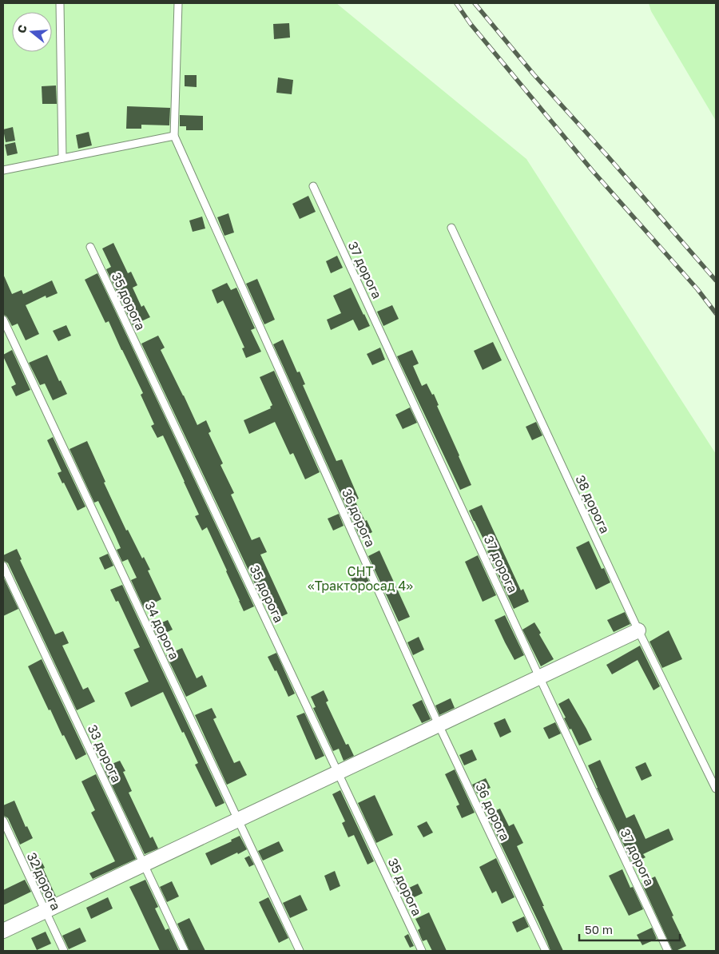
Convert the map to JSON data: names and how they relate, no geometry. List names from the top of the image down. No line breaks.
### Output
{"streets":{"lane":["37 дорога","35 дорога","38 дорога","36 дорога","34 дорога","33 дорога","32 дорога"]},"parks":["СНТ «Тракторосад 4»"],"scale_bar":"50 m","north":"left"}
